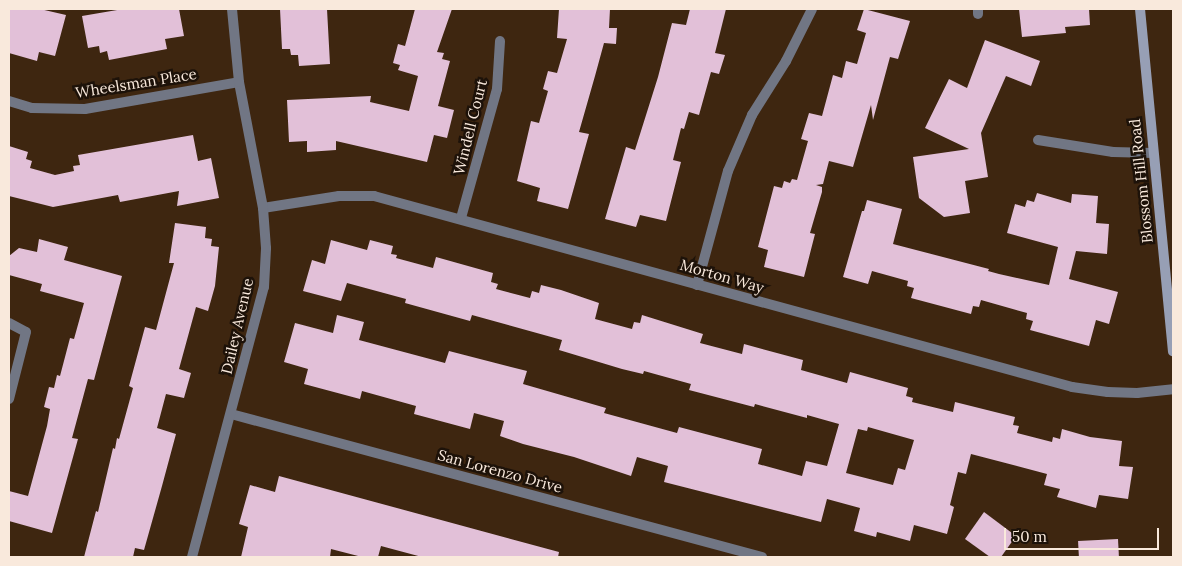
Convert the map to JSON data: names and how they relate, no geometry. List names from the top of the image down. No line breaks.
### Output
{"streets":{"main road":["Blossom Hill Road"],"street":["Wheelsman Place","Windell Court","Morton Way","Dailey Avenue","San Lorenzo Drive"]},"crossings":[["Wheelsman Place","Dailey Avenue"],["Windell Court","Morton Way"],["Morton Way","Dailey Avenue"],["Dailey Avenue","San Lorenzo Drive"]],"scale_bar":"50 m"}
